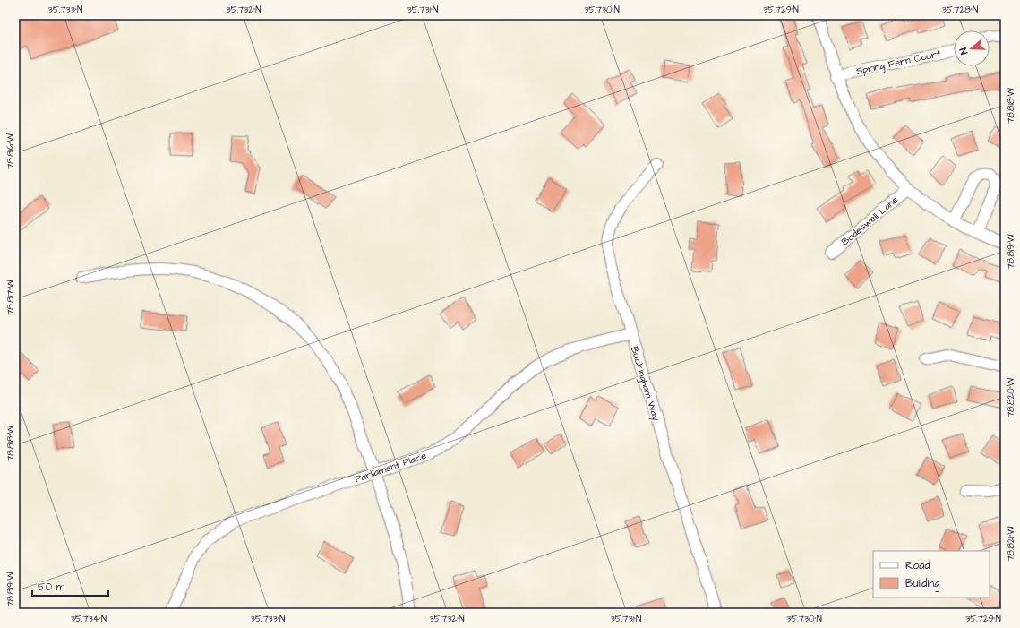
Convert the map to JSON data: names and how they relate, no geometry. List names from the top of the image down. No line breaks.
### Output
{"streets":{"street":["Spring Fern Court","Bodeswell Lane","Buckingham Way","Parliament Place"]},"crossings":[["Buckingham Way","Parliament Place"]],"legend":["Road","Building"],"scale_bar":"50 m","north":"left","coordinates":["35.733°N","35.732°N","35.731°N","35.730°N","35.729°N","35.728°N","78.818°W","78.816°W","78.819°W","78.817°W","78.820°W","78.821°W","35.734°N"]}
